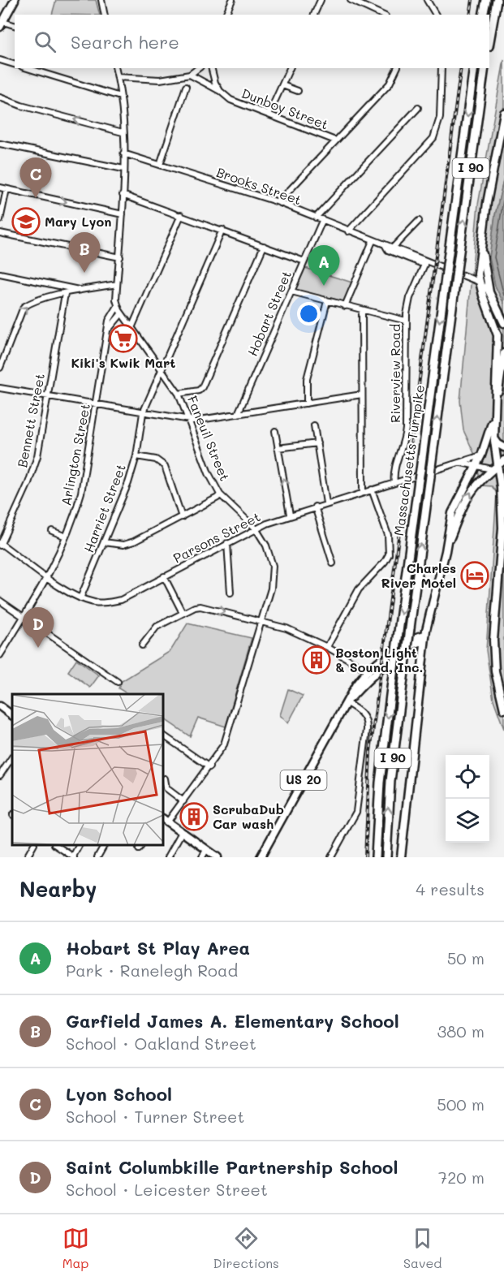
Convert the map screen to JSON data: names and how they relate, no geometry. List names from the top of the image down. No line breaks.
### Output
{"streets":{"highway":["I 90","Massachusetts Turnpike"],"main road":["US 20"],"street":["Dunboy Street","Brooks Street","Hobart Street","Riverview Road","Bennett Street","Faneuil Street","Arlington Street","Harriet Street","Parsons Street"]},"crossings":[["Brooks Street","Hobart Street"],["Brooks Street","Riverview Road"],["Brooks Street","Faneuil Street"],["Riverview Road","Parsons Street"],["Bennett Street","Parsons Street"],["Faneuil Street","Arlington Street"],["Faneuil Street","Harriet Street"],["Faneuil Street","Parsons Street"],["Arlington Street","Parsons Street"],["Harriet Street","Parsons Street"]],"places":{"school or university":["Mary Lyon"],"supermarket":["Kiki's Kwik Mart"],"hotel":["Charles River Motel"],"building":["Boston Light & Sound, Inc.","ScrubaDub Car wash"]},"page":{"search":"Search here","pins":["C","B","A","D"],"heading":["Nearby","4 results"],"list":[{"mark":"A","name":"Hobart St Play Area","note":"Park · Ranelegh Road","value":"50 m"},{"mark":"B","name":"Garfield James A. Elementary School","note":"School · Oakland Street","value":"380 m"},{"mark":"C","name":"Lyon School","note":"School · Turner Street","value":"500 m"},{"mark":"D","name":"Saint Columbkille Partnership School","note":"School · Leicester Street","value":"720 m"}],"nav":["Map","Directions","Saved"]}}
